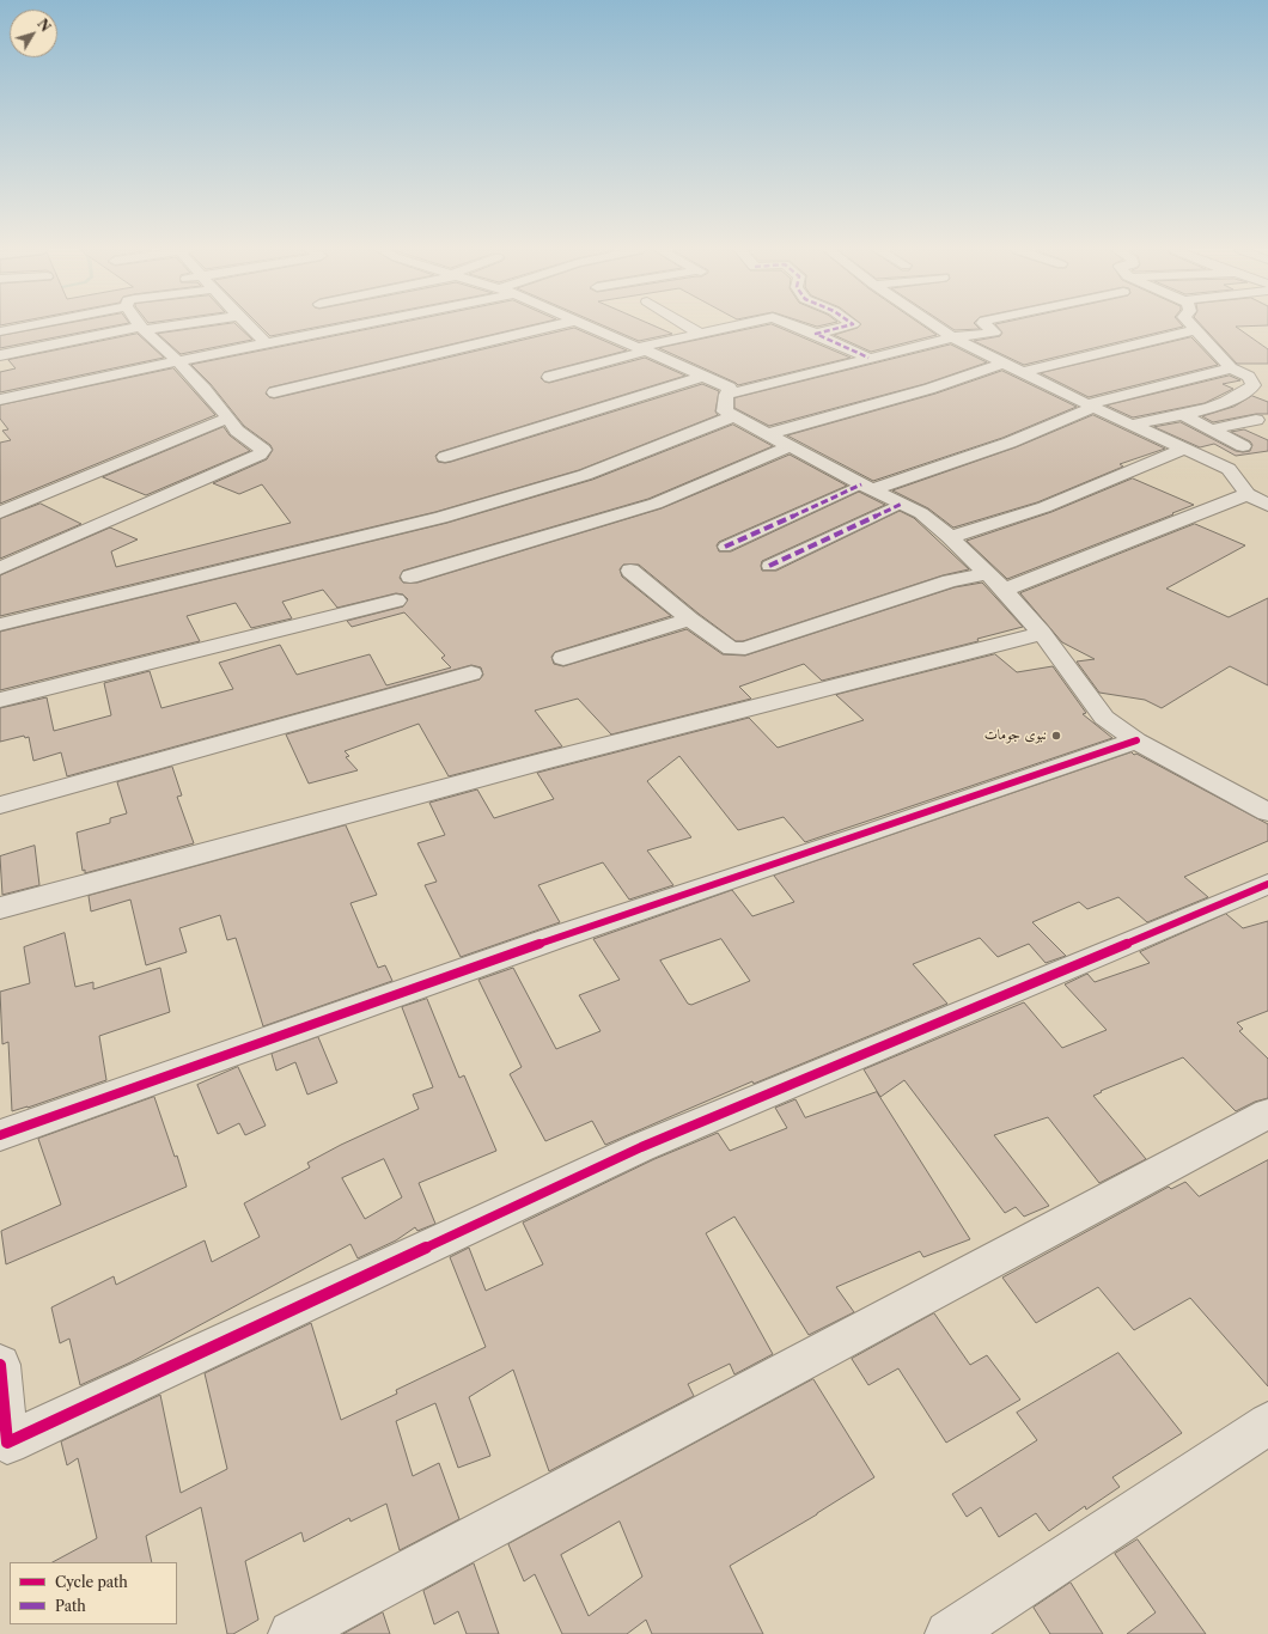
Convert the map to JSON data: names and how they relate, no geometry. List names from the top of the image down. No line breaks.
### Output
{"places":["نبوی جومات"],"legend":["Cycle path","Path"],"north":"top right"}
